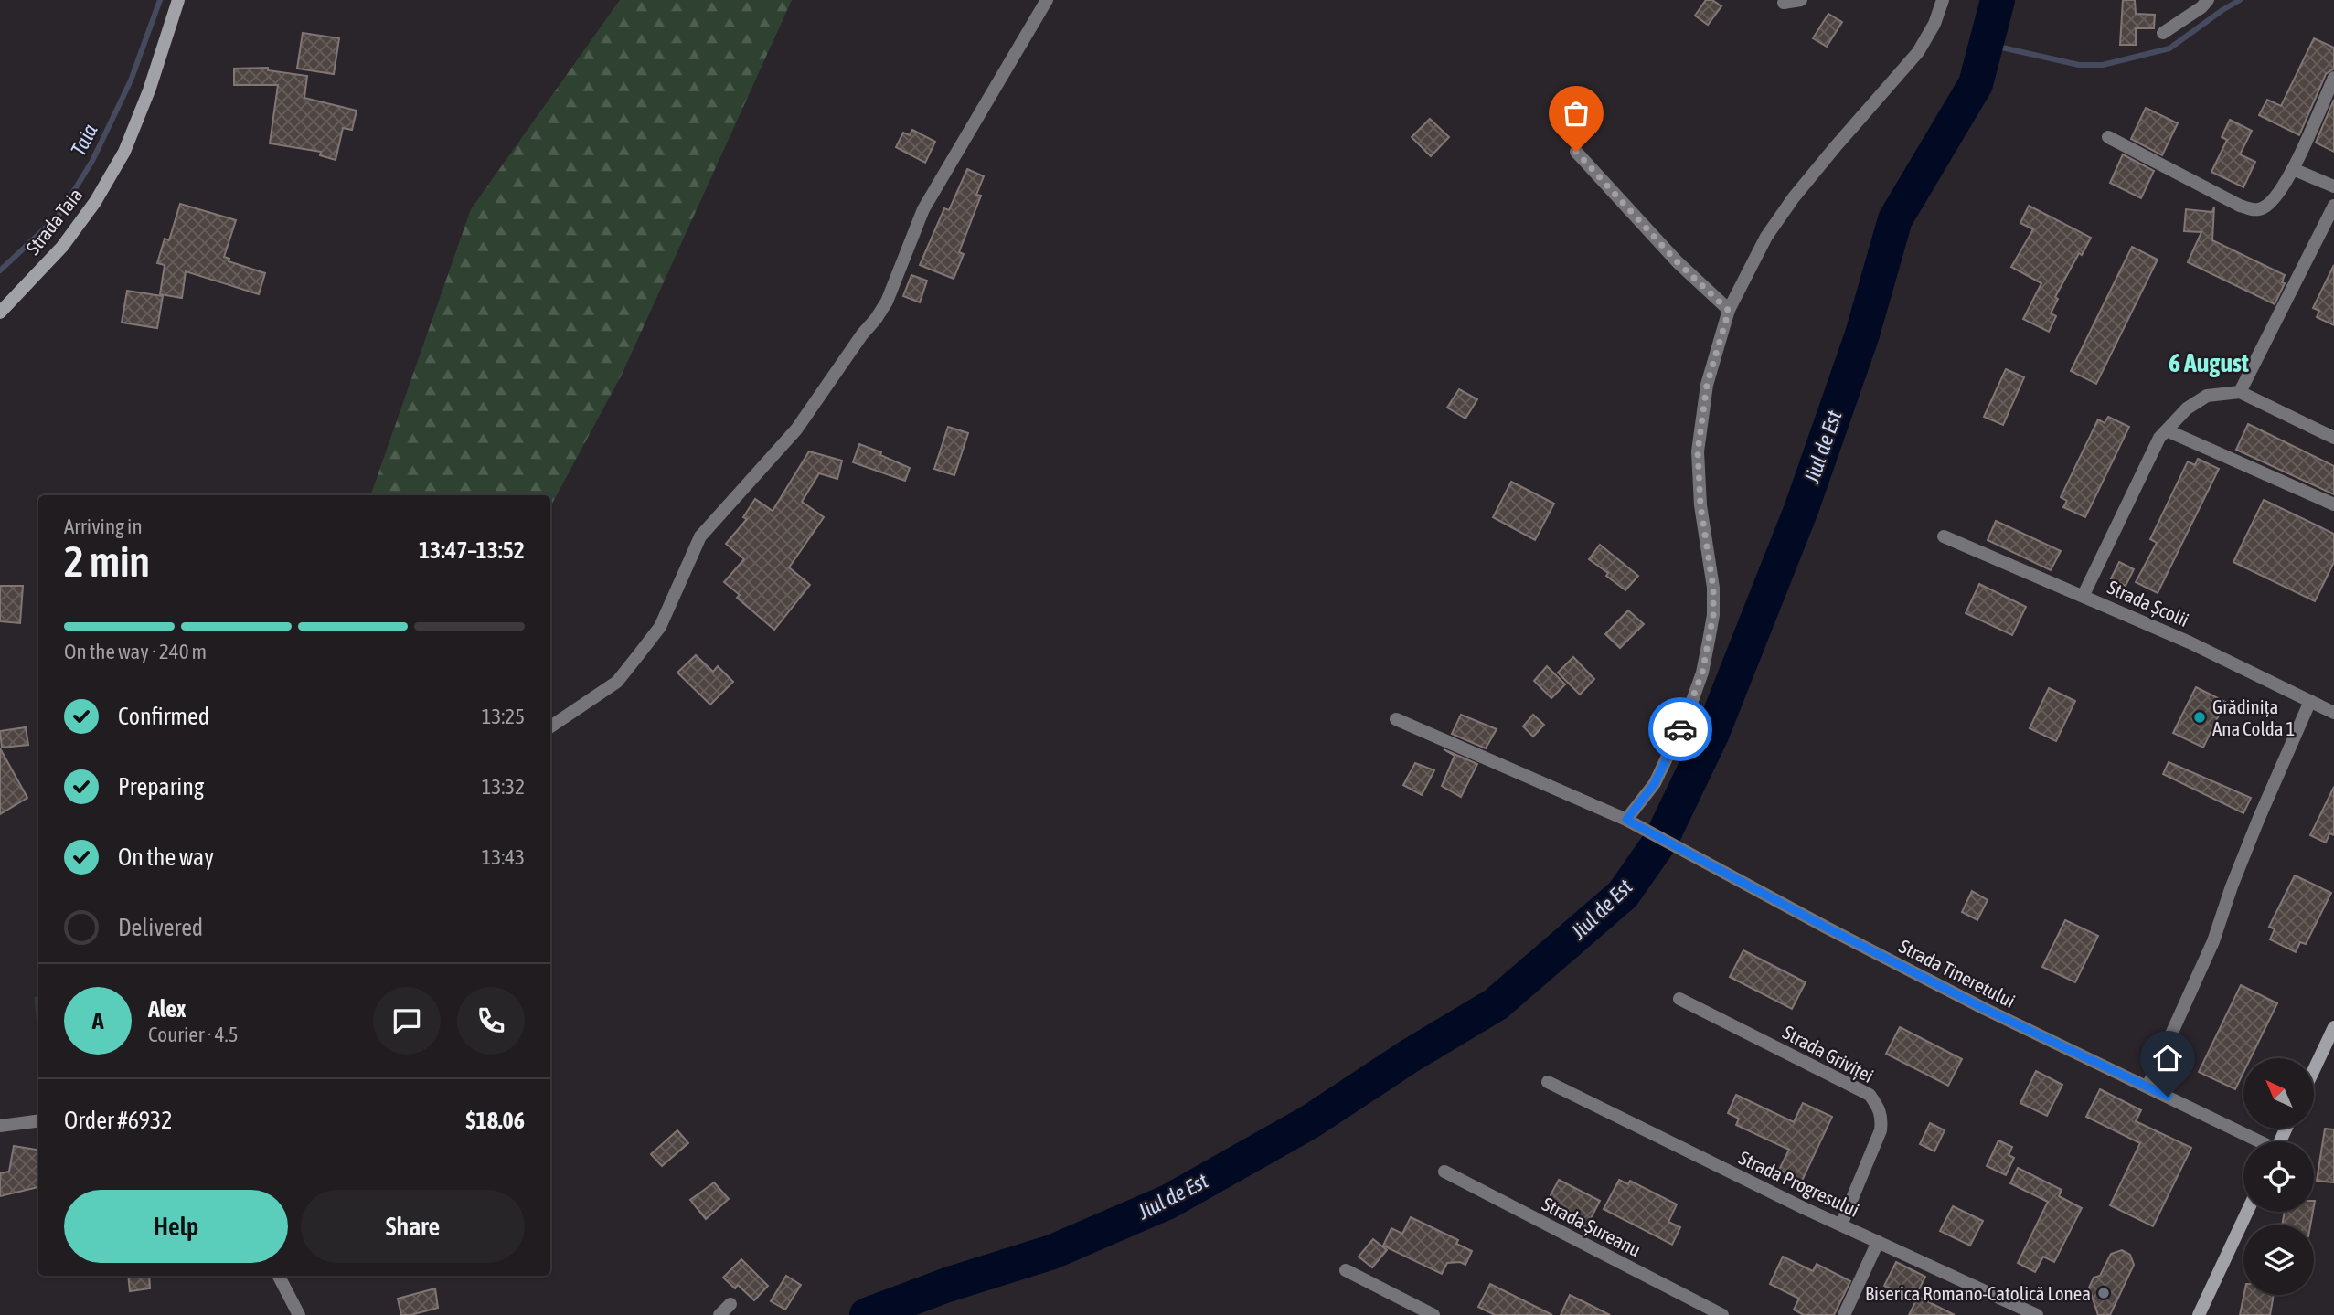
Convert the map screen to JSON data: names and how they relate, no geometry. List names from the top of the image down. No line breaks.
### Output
{"streets":{"street":["Strada Taia","Strada Școlii","Strada Tineretului","Strada Griviței","Strada Progresului","Strada Șureanu"]},"crossings":[["Strada Griviței","Strada Progresului"]],"districts":["6 August"],"water":["Taia","Jiul de Est"],"places":["Grădinița Ana Colda 1","Biserica Romano-Catolică Lonea"],"north":"top left","page":{"heading":["2 min","Arriving in","13:47–13:52"],"panel":["Alex","Courier · 4.5","Order #6932","$18.06"],"bar":"On the way · 240 m","list":[["Confirmed","13:25"],["Preparing","13:32"],["On the way","13:43"],"Delivered"],"round":"A","buttons":["Help","Share"]}}
